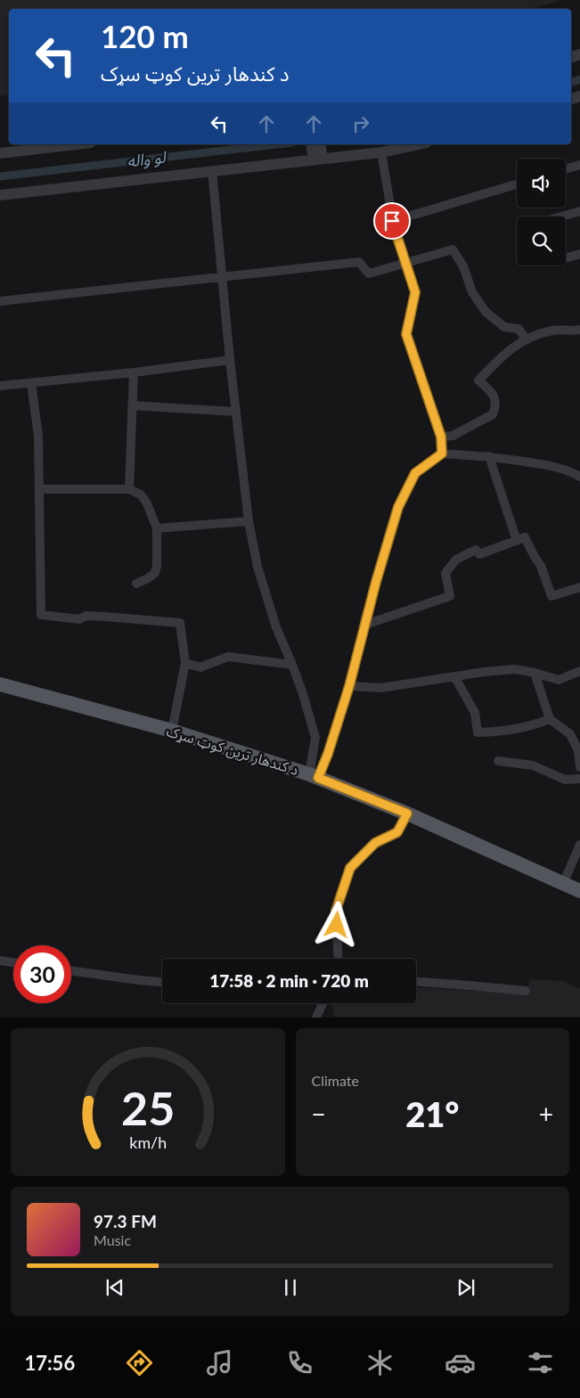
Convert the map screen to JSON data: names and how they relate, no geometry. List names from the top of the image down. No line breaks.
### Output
{"streets":{"main road":["د کندهار ترين کوټ سړک"]},"water":["لو واله"],"page":{"turn":["120 m","د کندهار ترين کوټ سړک"],"limit":"30","trip":"17:58 · 2 min · 720 m","tile":"Climate","heat":["−","21°","+"],"song":["97.3 FM","Music"],"tabs":"17:56","gauge":["25","km/h"]}}
